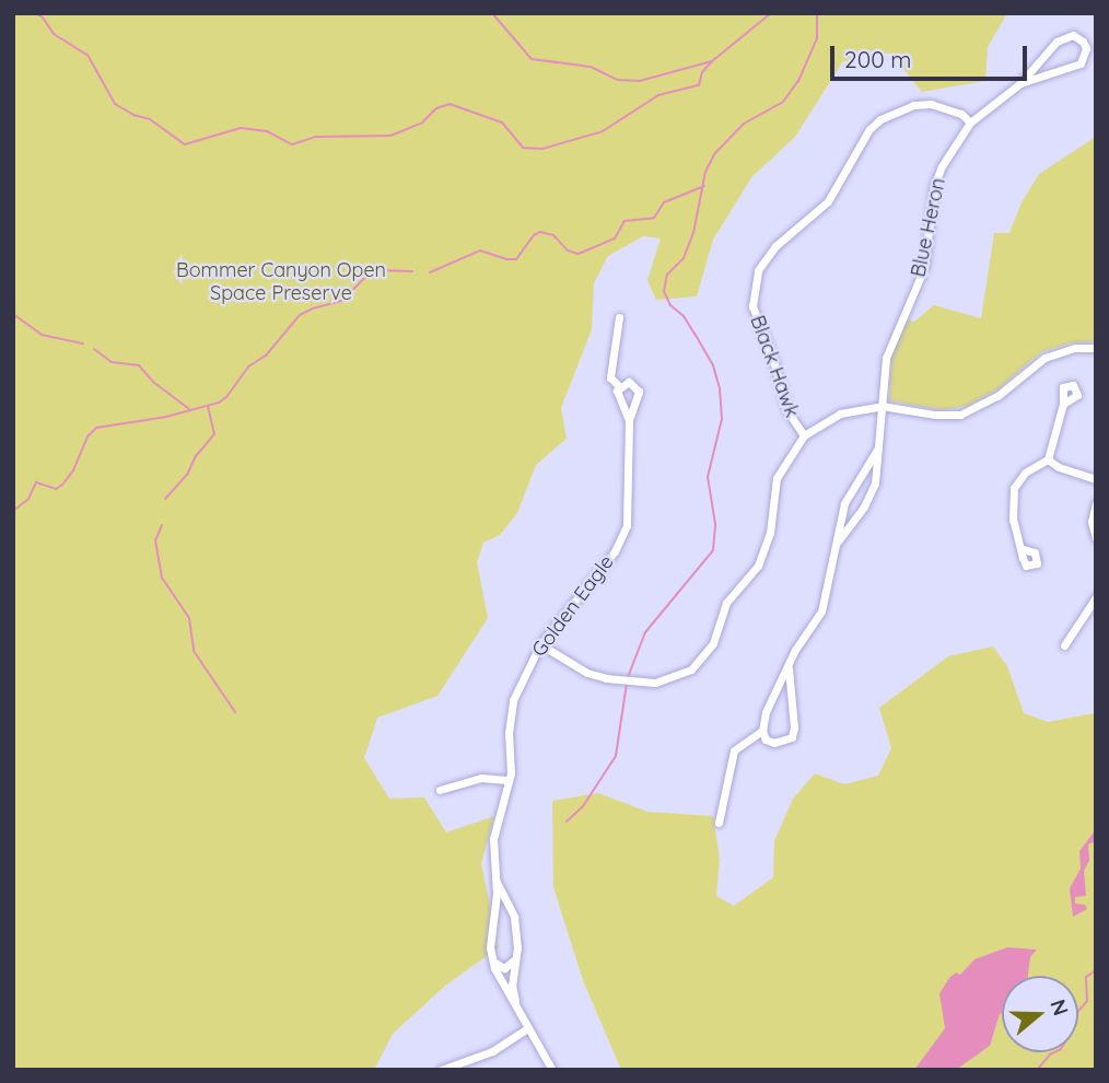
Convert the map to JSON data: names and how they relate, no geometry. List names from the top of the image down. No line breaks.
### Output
{"streets":{"street":["Blue Heron","Black Hawk","Golden Eagle"]},"crossings":[["Blue Heron","Black Hawk"]],"parks":["Bommer Canyon Open Space Preserve"],"scale_bar":"200 m","north":"right"}
